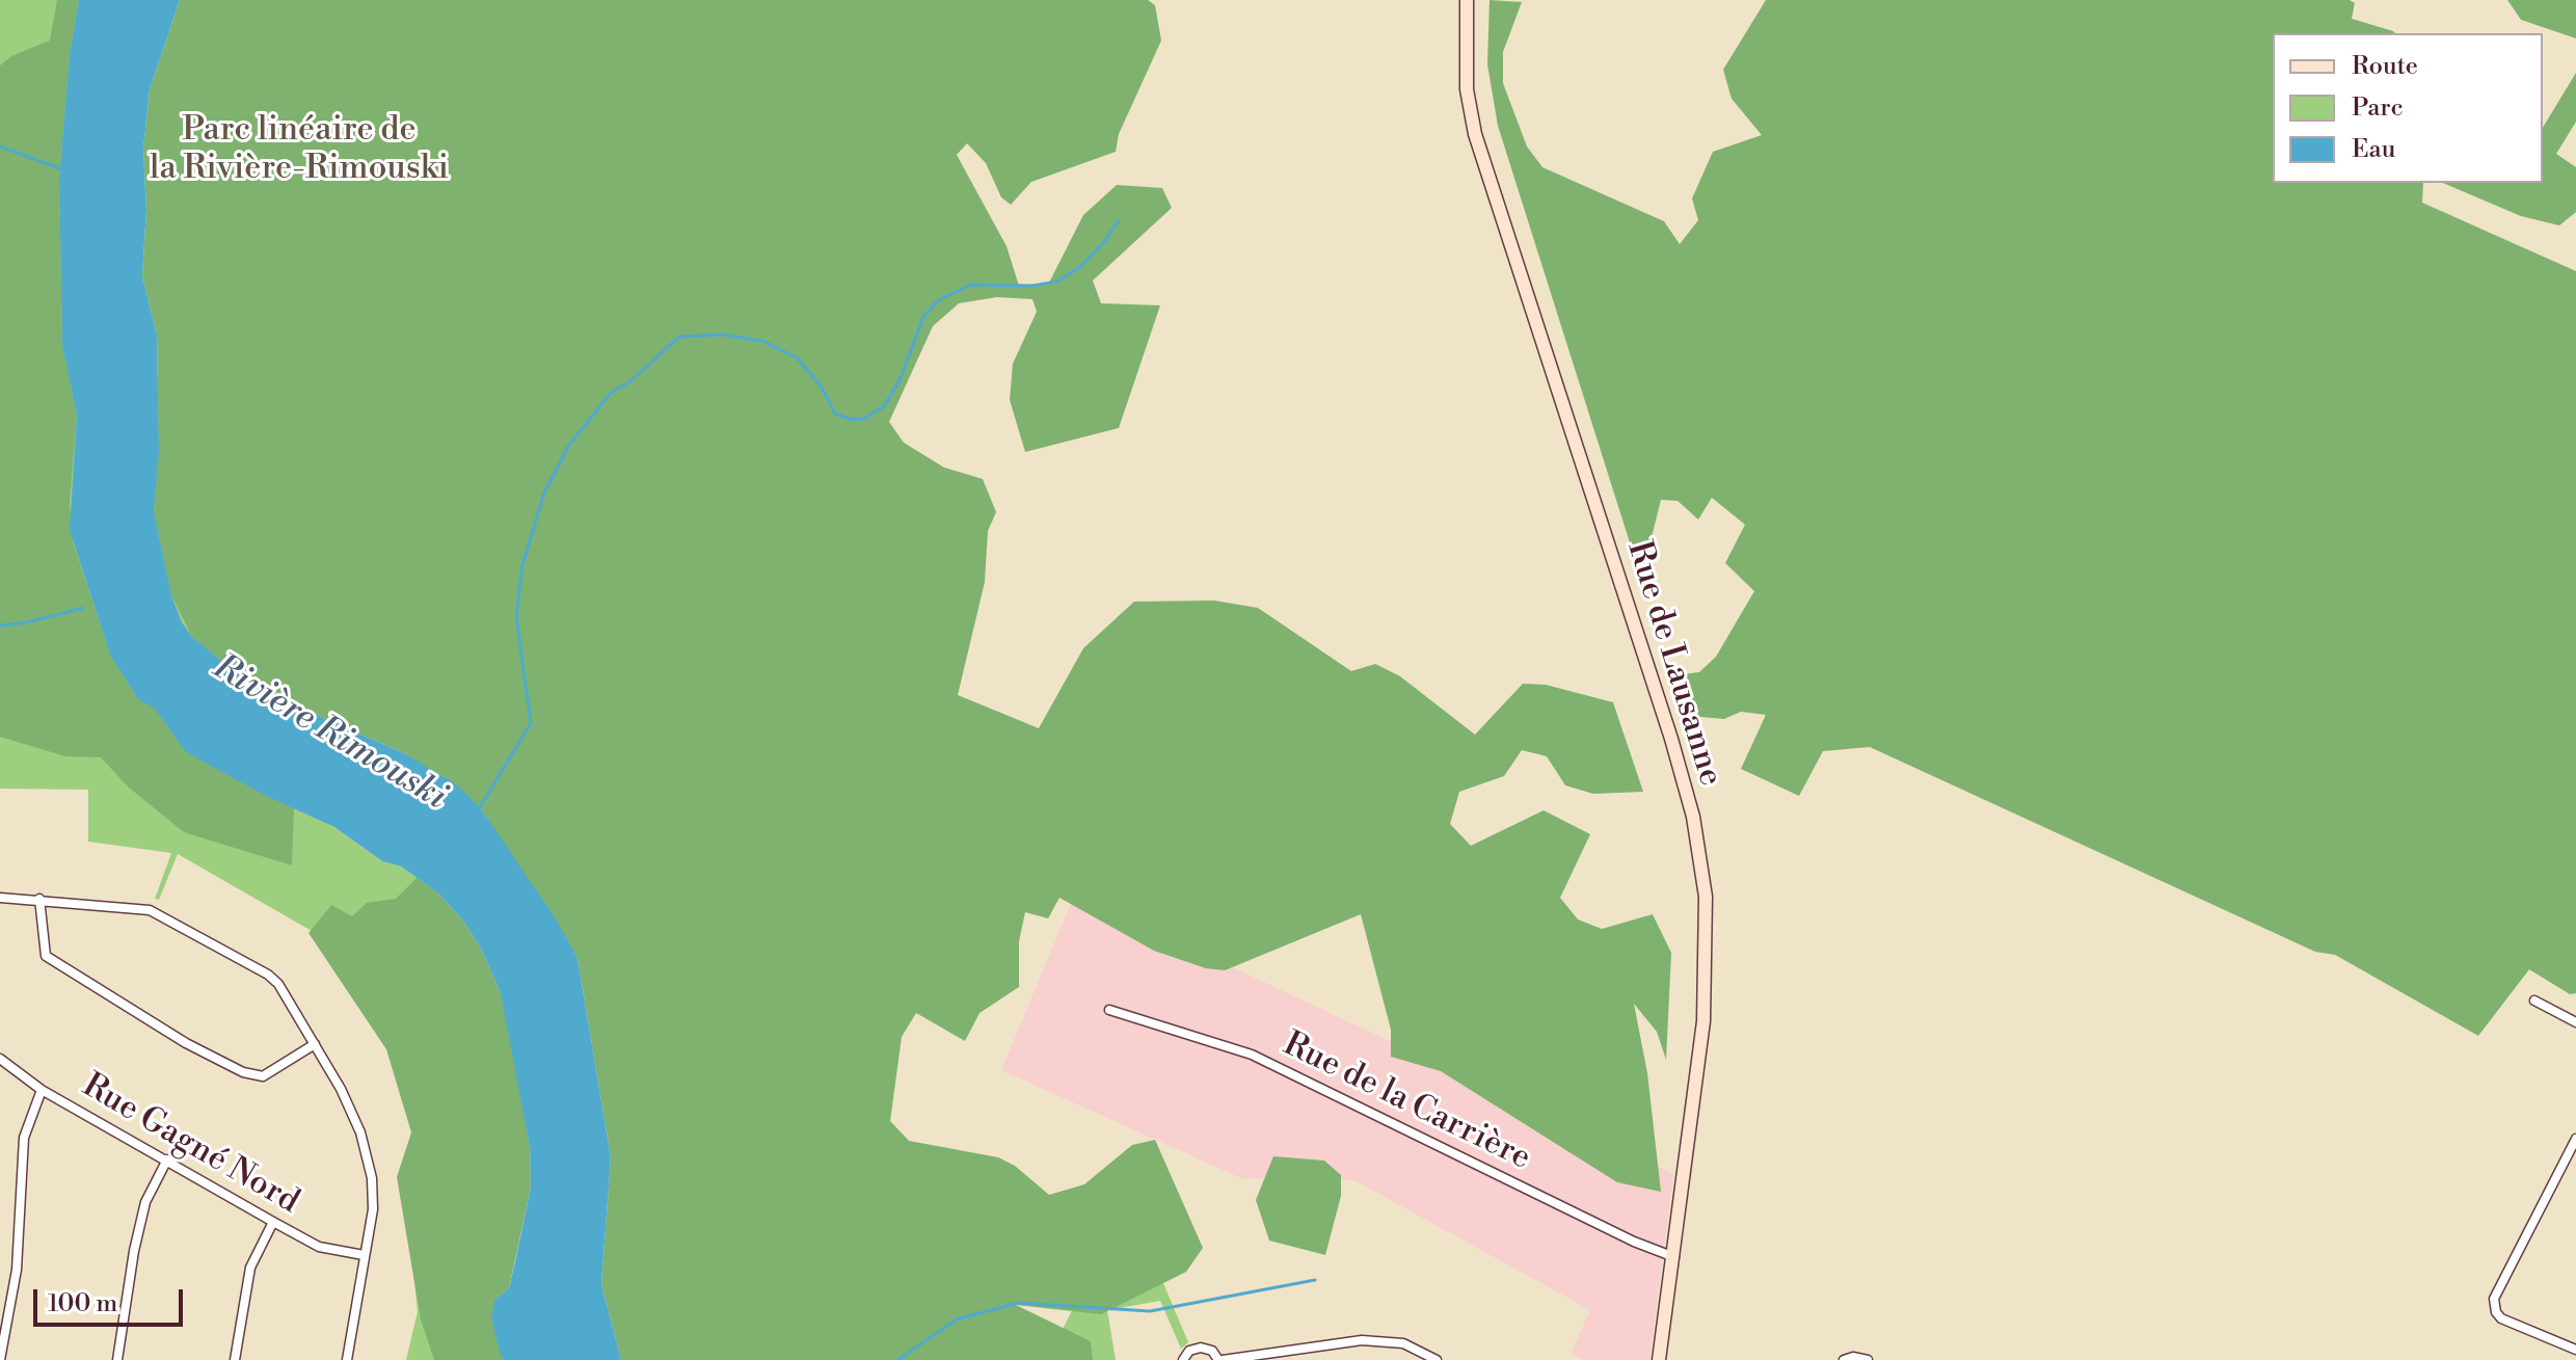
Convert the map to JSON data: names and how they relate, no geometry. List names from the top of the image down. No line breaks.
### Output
{"streets":{"street":["Rue de Lausanne","Rue de la Carrière","Rue Gagné Nord"]},"crossings":[["Rue de Lausanne","Rue de la Carrière"]],"water":["Rivière Rimouski"],"parks":["Parc linéaire de la Rivière-Rimouski"],"legend":["Route","Parc","Eau"],"scale_bar":"100 m"}
